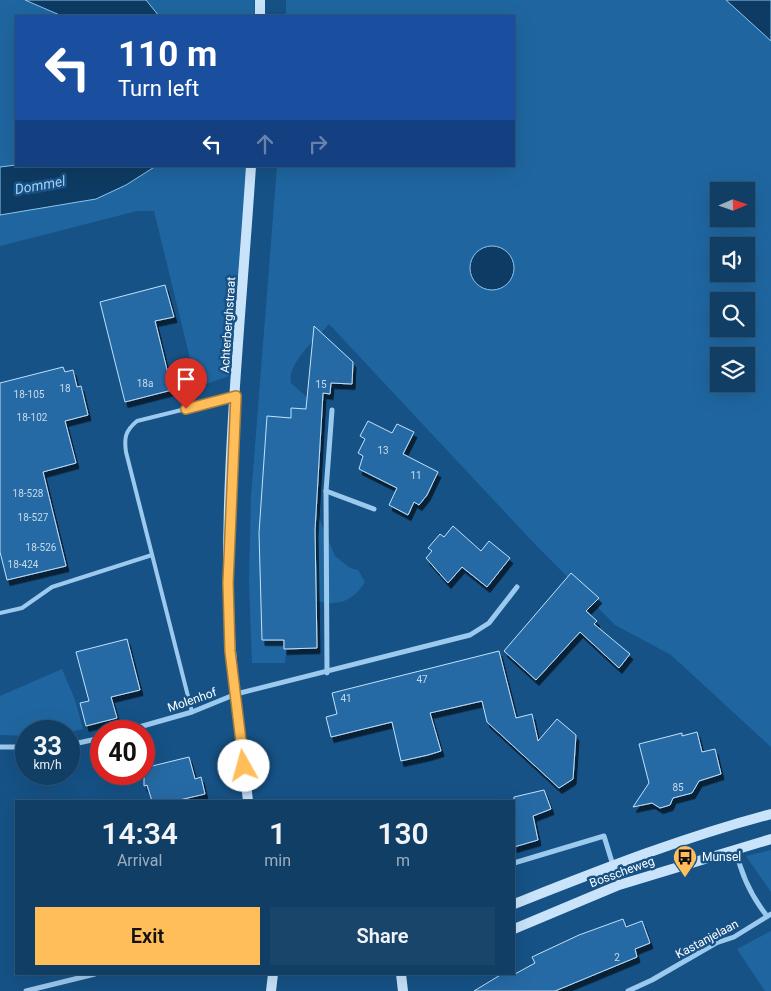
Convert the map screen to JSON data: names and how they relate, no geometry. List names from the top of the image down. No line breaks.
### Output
{"streets":{"street":["Achterberghstraat","Molenhof","Bosscheweg","Kastanjelaan"]},"crossings":[["Achterberghstraat","Molenhof"],["Bosscheweg","Kastanjelaan"]],"water":["Dommel"],"places":{"bus stop":["Munsel"]},"house_numbers":["18a","15","18","18-105","18-102","13","11","18-528","18-527","18-526","18-424","47","41","85","2"],"north":"right","page":{"turn":["110 m","Turn left"],"speed":"33 km/h","limit":"40","eta":["14:34","Arrival","1","min","130","m"],"buttons":["Exit","Share"]}}
